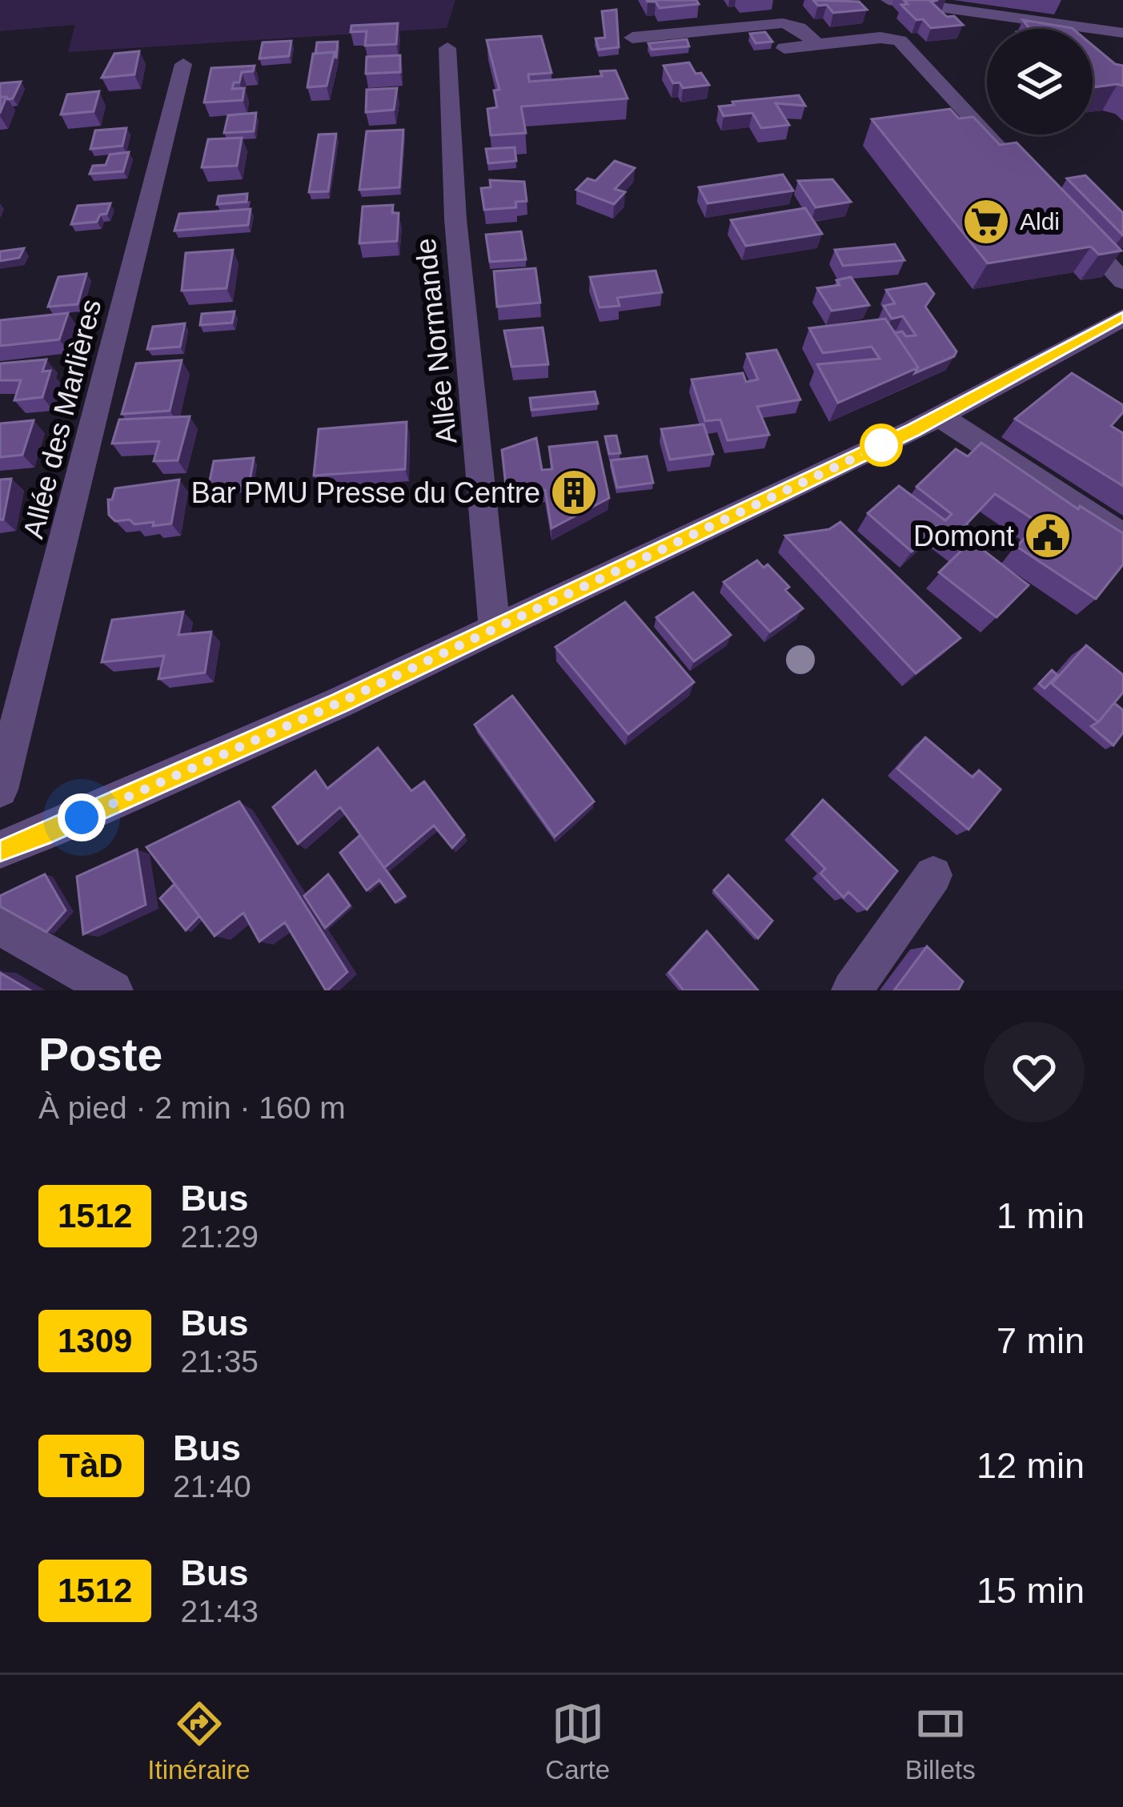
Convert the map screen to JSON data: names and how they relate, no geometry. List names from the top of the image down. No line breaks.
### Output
{"streets":{"street":["Allée Normande","Allée des Marlières"]},"places":{"supermarket":["Aldi"],"building":["Bar PMU Presse du Centre"],"public building":["Domont"]},"lines":["bus line 1512"],"page":{"heading":["Poste","À pied · 2 min · 160 m"],"list":[{"mark":"1512","name":"Bus","note":"21:29","value":"1 min"},{"mark":"1309","name":"Bus","note":"21:35","value":"7 min"},{"mark":"TàD","name":"Bus","note":"21:40","value":"12 min"},{"mark":"1512","name":"Bus","note":"21:43","value":"15 min"}],"tabs":["Itinéraire","Carte","Billets"]}}
